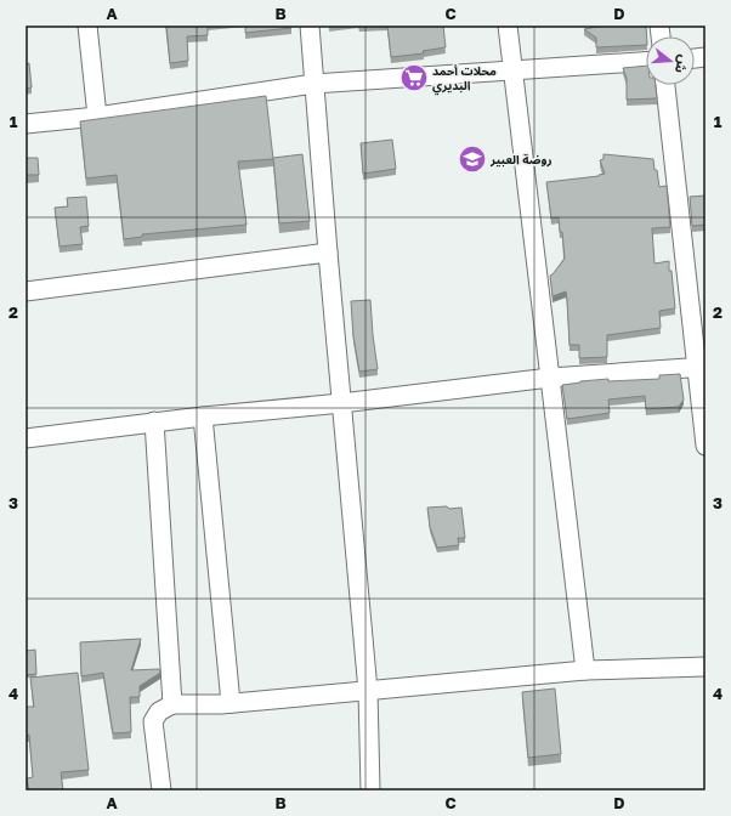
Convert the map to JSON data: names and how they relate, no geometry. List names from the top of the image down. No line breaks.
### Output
{"places":{"supermarket":["محلات أحمد البديري"],"school or university":["روضة العبير"]},"north":"right","grid":{"columns":["A","B","C","D"],"rows":["1","2","3","4"]}}
